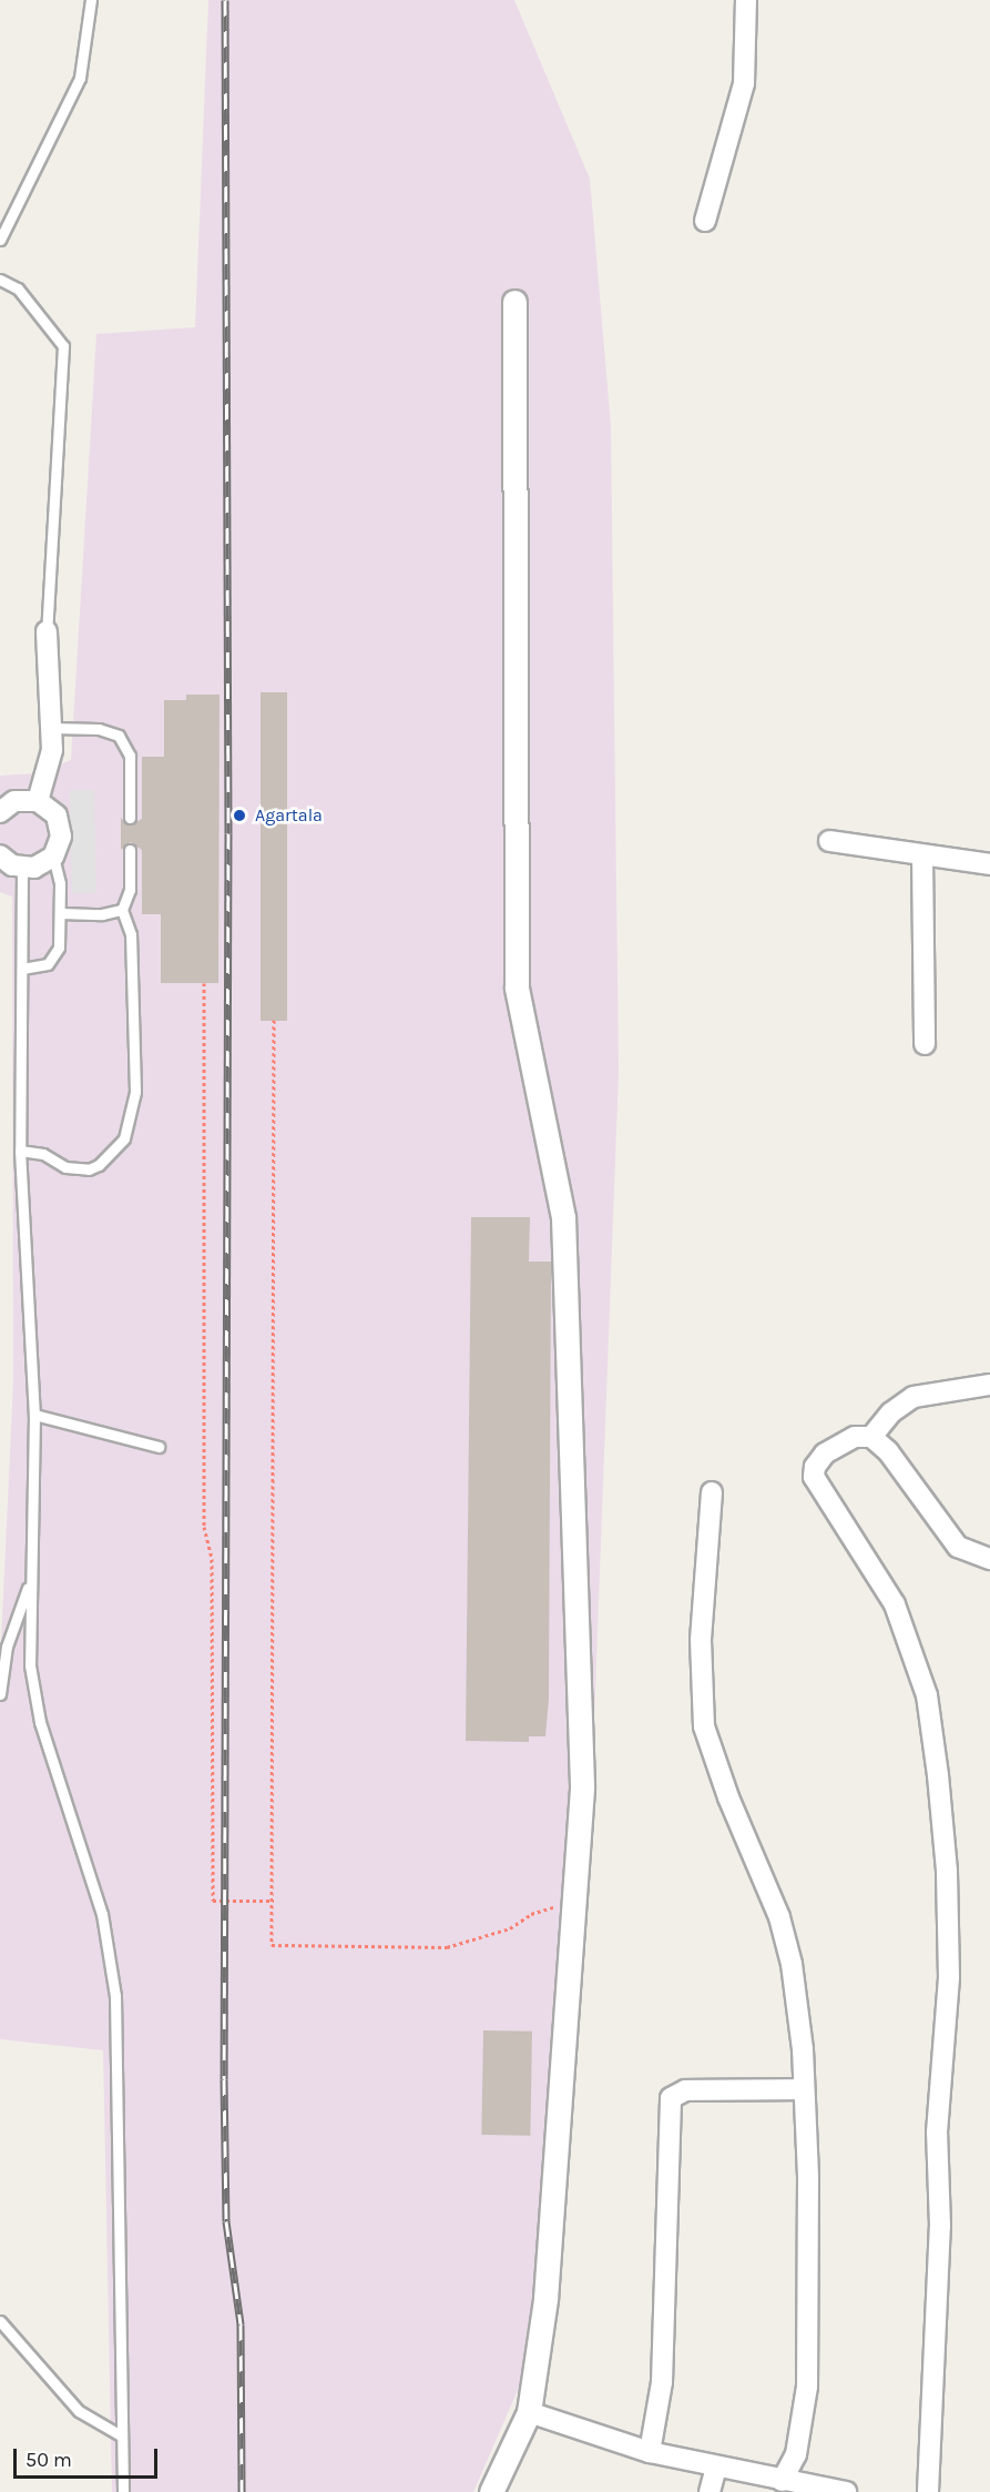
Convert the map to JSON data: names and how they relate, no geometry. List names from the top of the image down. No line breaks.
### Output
{"places":["Agartala"],"scale_bar":"50 m"}
